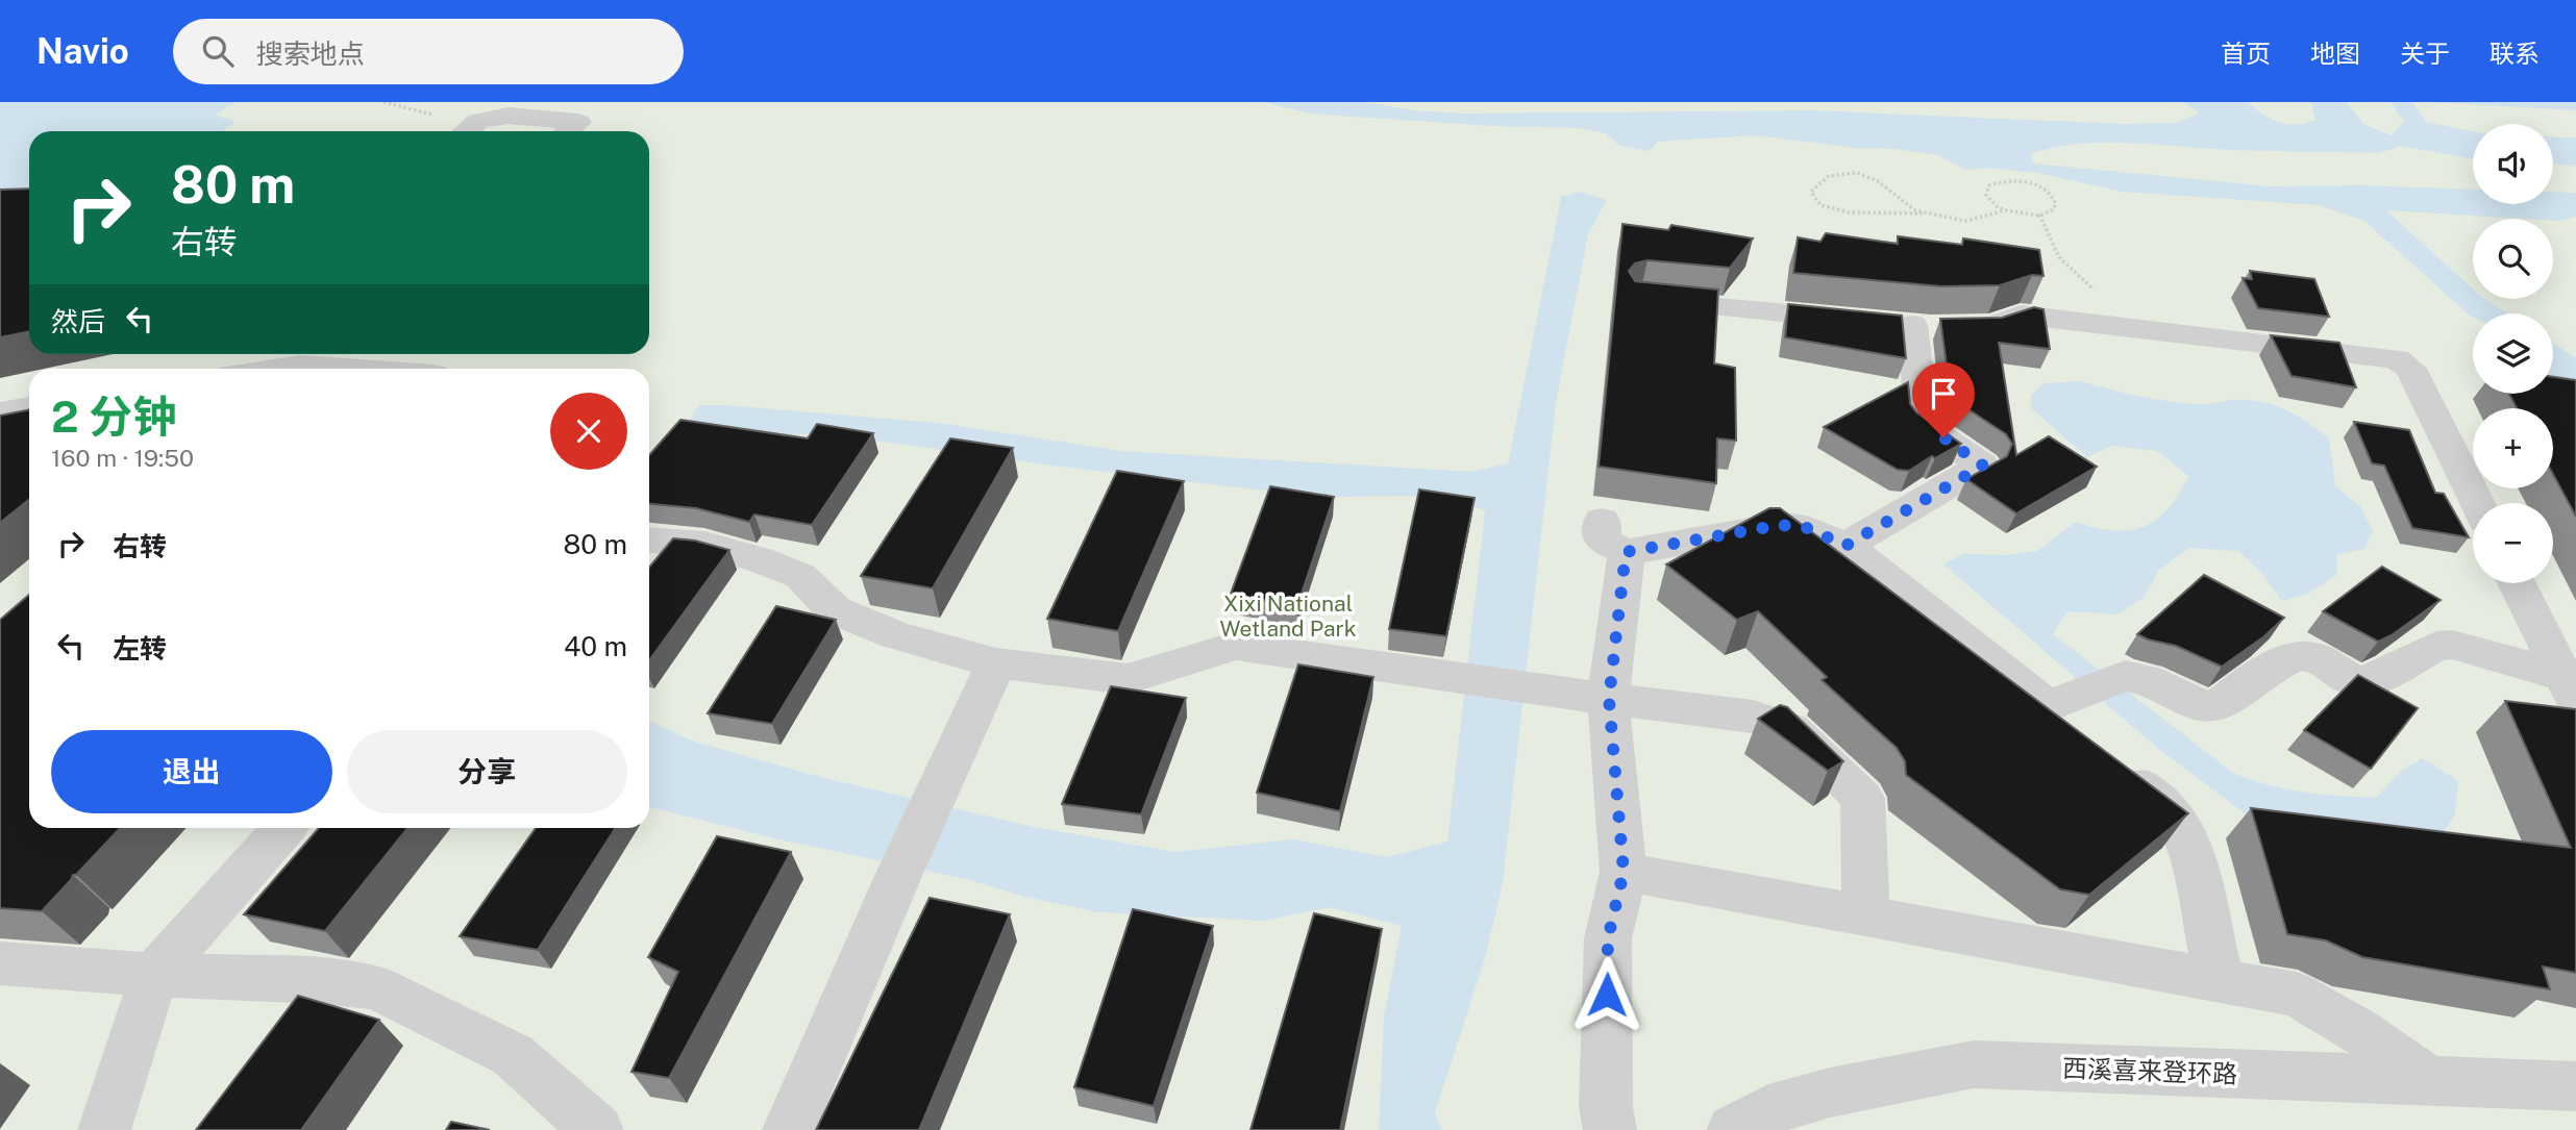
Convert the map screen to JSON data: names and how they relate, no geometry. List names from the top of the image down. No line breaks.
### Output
{"streets":{"street":["西溪喜来登环路"]},"parks":["Xixi National Wetland Park"],"page":{"header":"Navio","search":"搜索地点","nav":["首页","地图","关于","联系"],"map_buttons":["+","−"],"turn":["80 m","右转"],"then":"然后","heading":["2 分钟","160 m · 19:50"],"list":[{"name":"右转","value":"80 m"},{"name":"左转","value":"40 m"}],"buttons":["退出","分享"]}}
